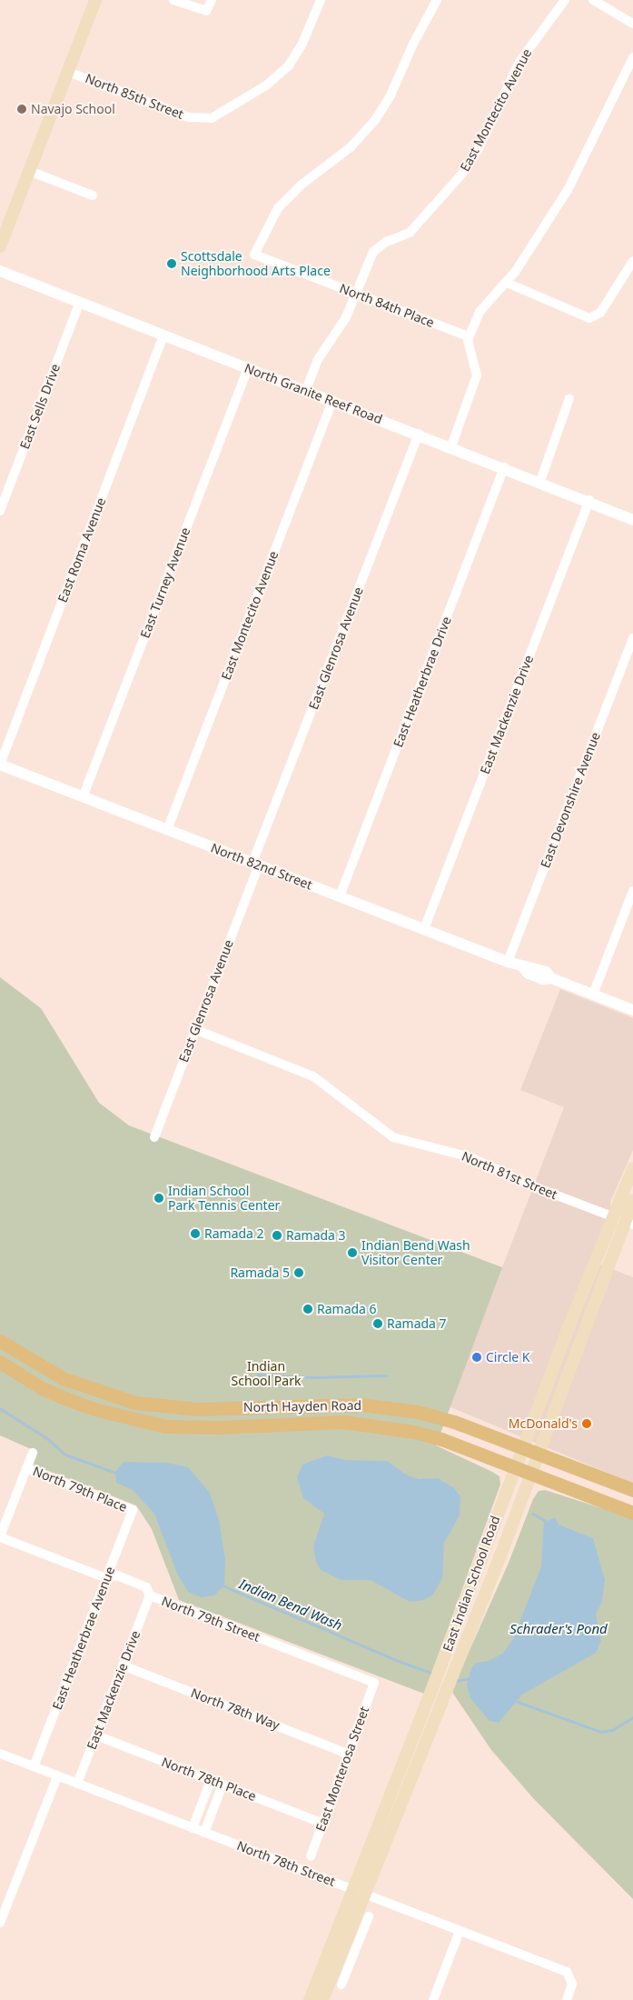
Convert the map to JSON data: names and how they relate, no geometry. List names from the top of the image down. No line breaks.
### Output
{"streets":{"main road":["North Hayden Road","East Indian School Road"],"street":["North 85th Street","East Montecito Avenue","North 84th Place","North Granite Reef Road","East Sells Drive","East Roma Avenue","East Turney Avenue","East Glenrosa Avenue","East Heatherbrae Drive","East Mackenzie Drive","East Devonshire Avenue","North 82nd Street","North 81st Street","North 79th Place","North 79th Street","East Heatherbrae Avenue","North 78th Way","East Monterosa Street","North 78th Place","North 78th Street"]},"crossings":[["East Montecito Avenue","North 84th Place"],["East Montecito Avenue","North Granite Reef Road"],["East Montecito Avenue","North 82nd Street"],["North Granite Reef Road","East Sells Drive"],["North Granite Reef Road","East Roma Avenue"],["North Granite Reef Road","East Turney Avenue"],["North Granite Reef Road","East Glenrosa Avenue"],["North Granite Reef Road","East Heatherbrae Drive"],["North Granite Reef Road","East Mackenzie Drive"],["East Roma Avenue","North 82nd Street"],["East Turney Avenue","North 82nd Street"],["East Glenrosa Avenue","North 82nd Street"],["East Glenrosa Avenue","North 81st Street"],["East Heatherbrae Drive","North 82nd Street"],["East Mackenzie Drive","North 82nd Street"],["East Mackenzie Drive","North 79th Street"],["East Mackenzie Drive","North 78th Way"],["East Mackenzie Drive","North 78th Place"],["East Mackenzie Drive","North 78th Street"],["East Devonshire Avenue","North 82nd Street"],["North 81st Street","East Indian School Road"],["North Hayden Road","East Indian School Road"],["North 79th Place","East Heatherbrae Avenue"],["East Indian School Road","North 78th Street"],["North 79th Street","East Heatherbrae Avenue"],["North 79th Street","East Monterosa Street"],["East Heatherbrae Avenue","North 78th Street"],["North 78th Way","East Monterosa Street"],["East Monterosa Street","North 78th Place"]],"water":["Indian Bend Wash","Schrader's Pond"],"parks":["Indian School Park"],"places":["Navajo School","Scottsdale Neighborhood Arts Place","Indian School Park Tennis Center","Ramada 2","Ramada 3","Indian Bend Wash Visitor Center","Ramada 5","Ramada 6","Ramada 7","Circle K","McDonald's"]}
